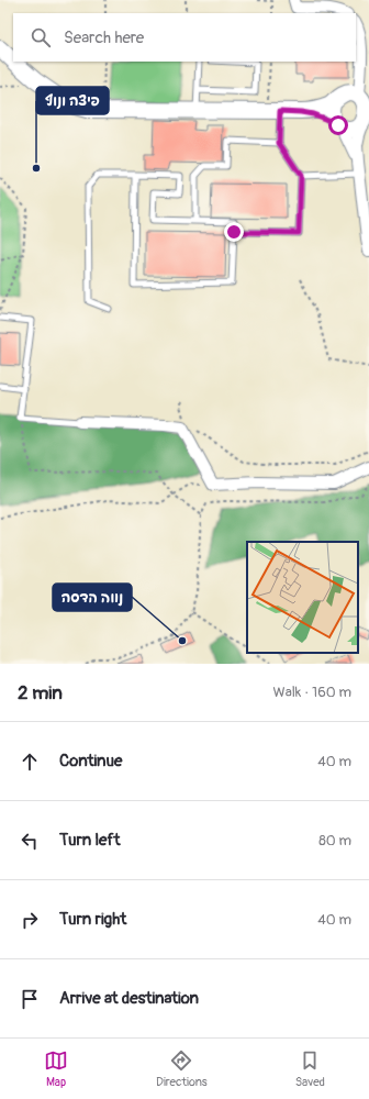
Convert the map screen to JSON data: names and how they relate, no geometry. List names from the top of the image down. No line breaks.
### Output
{"places":["פיצה ונוף","נווה הדסה"],"page":{"search":"Search here","heading":["2 min","Walk · 160 m"],"list":[["Continue","40 m"],["Turn left","80 m"],["Turn right","40 m"],"Arrive at destination"],"nav":["Map","Directions","Saved"]}}
